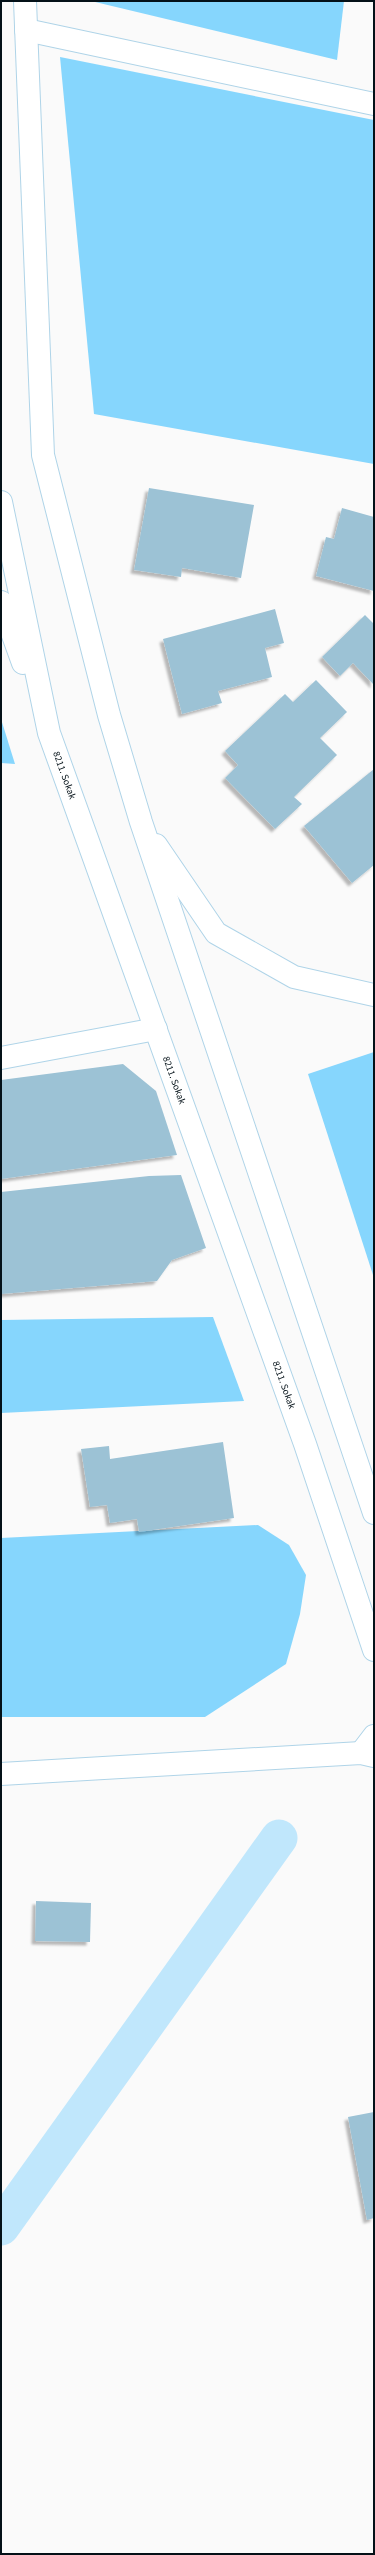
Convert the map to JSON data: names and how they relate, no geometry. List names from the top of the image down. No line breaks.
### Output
{"streets":{"street":["8211. Sokak"]}}
